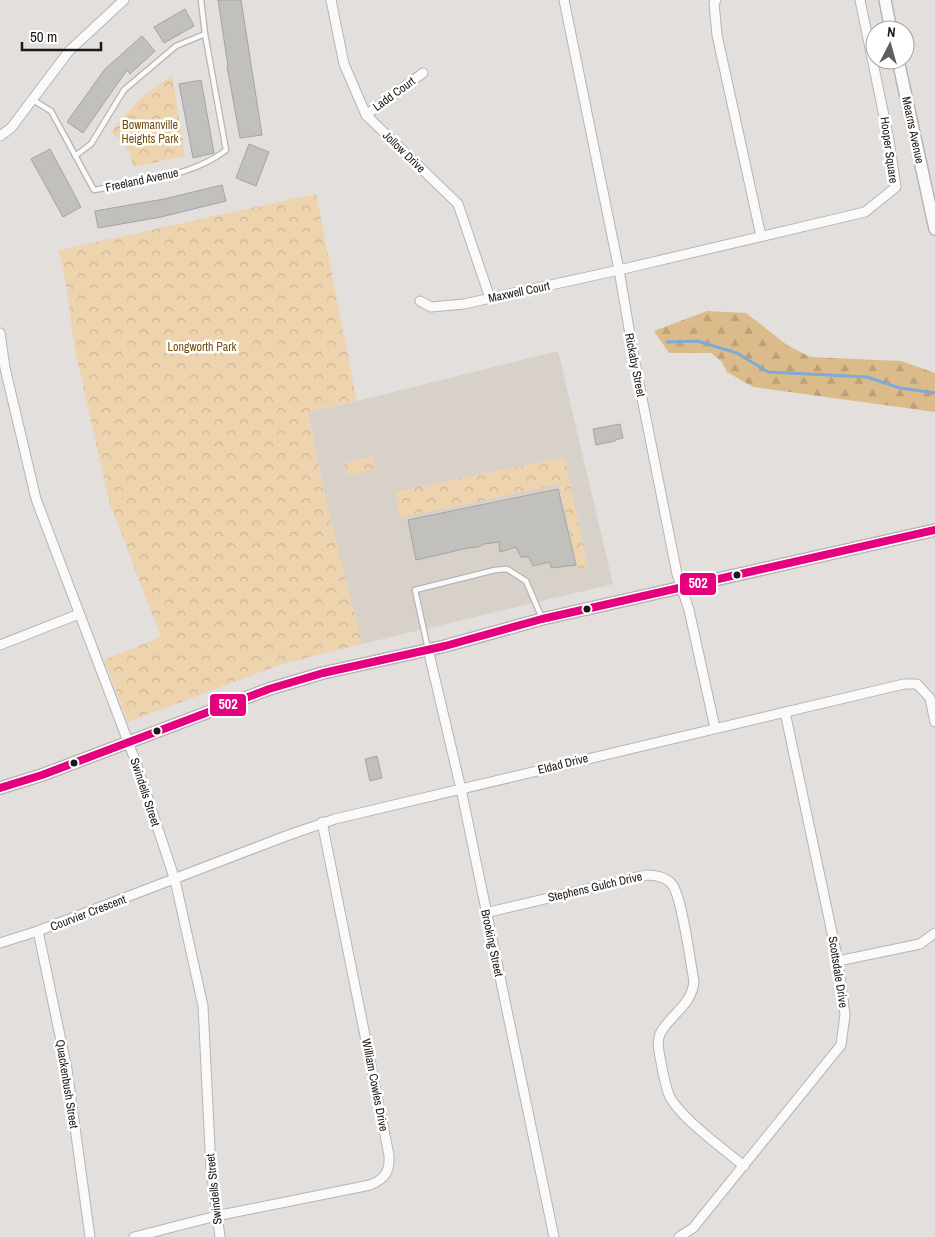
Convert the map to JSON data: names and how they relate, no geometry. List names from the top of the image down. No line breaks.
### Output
{"streets":{"street":["Ladd Court","Mearns Avenue","Hooper Square","Jollow Drive","Maxwell Court","Rickaby Street","Eldad Drive","Swindells Street","Stephens Gulch Drive","Courvier Crescent","Brooking Street","Scottsdale Drive","Quackenbush Street","William Cowles Drive"],"lane":["Freeland Avenue"]},"crossings":[["Ladd Court","Jollow Drive"],["Hooper Square","Maxwell Court"],["Hooper Square","Rickaby Street"],["Jollow Drive","Maxwell Court"],["Maxwell Court","Rickaby Street"],["Rickaby Street","Eldad Drive"],["Eldad Drive","Swindells Street"],["Eldad Drive","Courvier Crescent"],["Eldad Drive","Brooking Street"],["Eldad Drive","Scottsdale Drive"],["Eldad Drive","William Cowles Drive"],["Swindells Street","Courvier Crescent"],["Swindells Street","William Cowles Drive"],["Stephens Gulch Drive","Brooking Street"],["Stephens Gulch Drive","Scottsdale Drive"],["Courvier Crescent","Quackenbush Street"]],"parks":["Bowmanville Heights Park","Longworth Park"],"lines":["transit line 502"],"scale_bar":"50 m","north":"top"}
